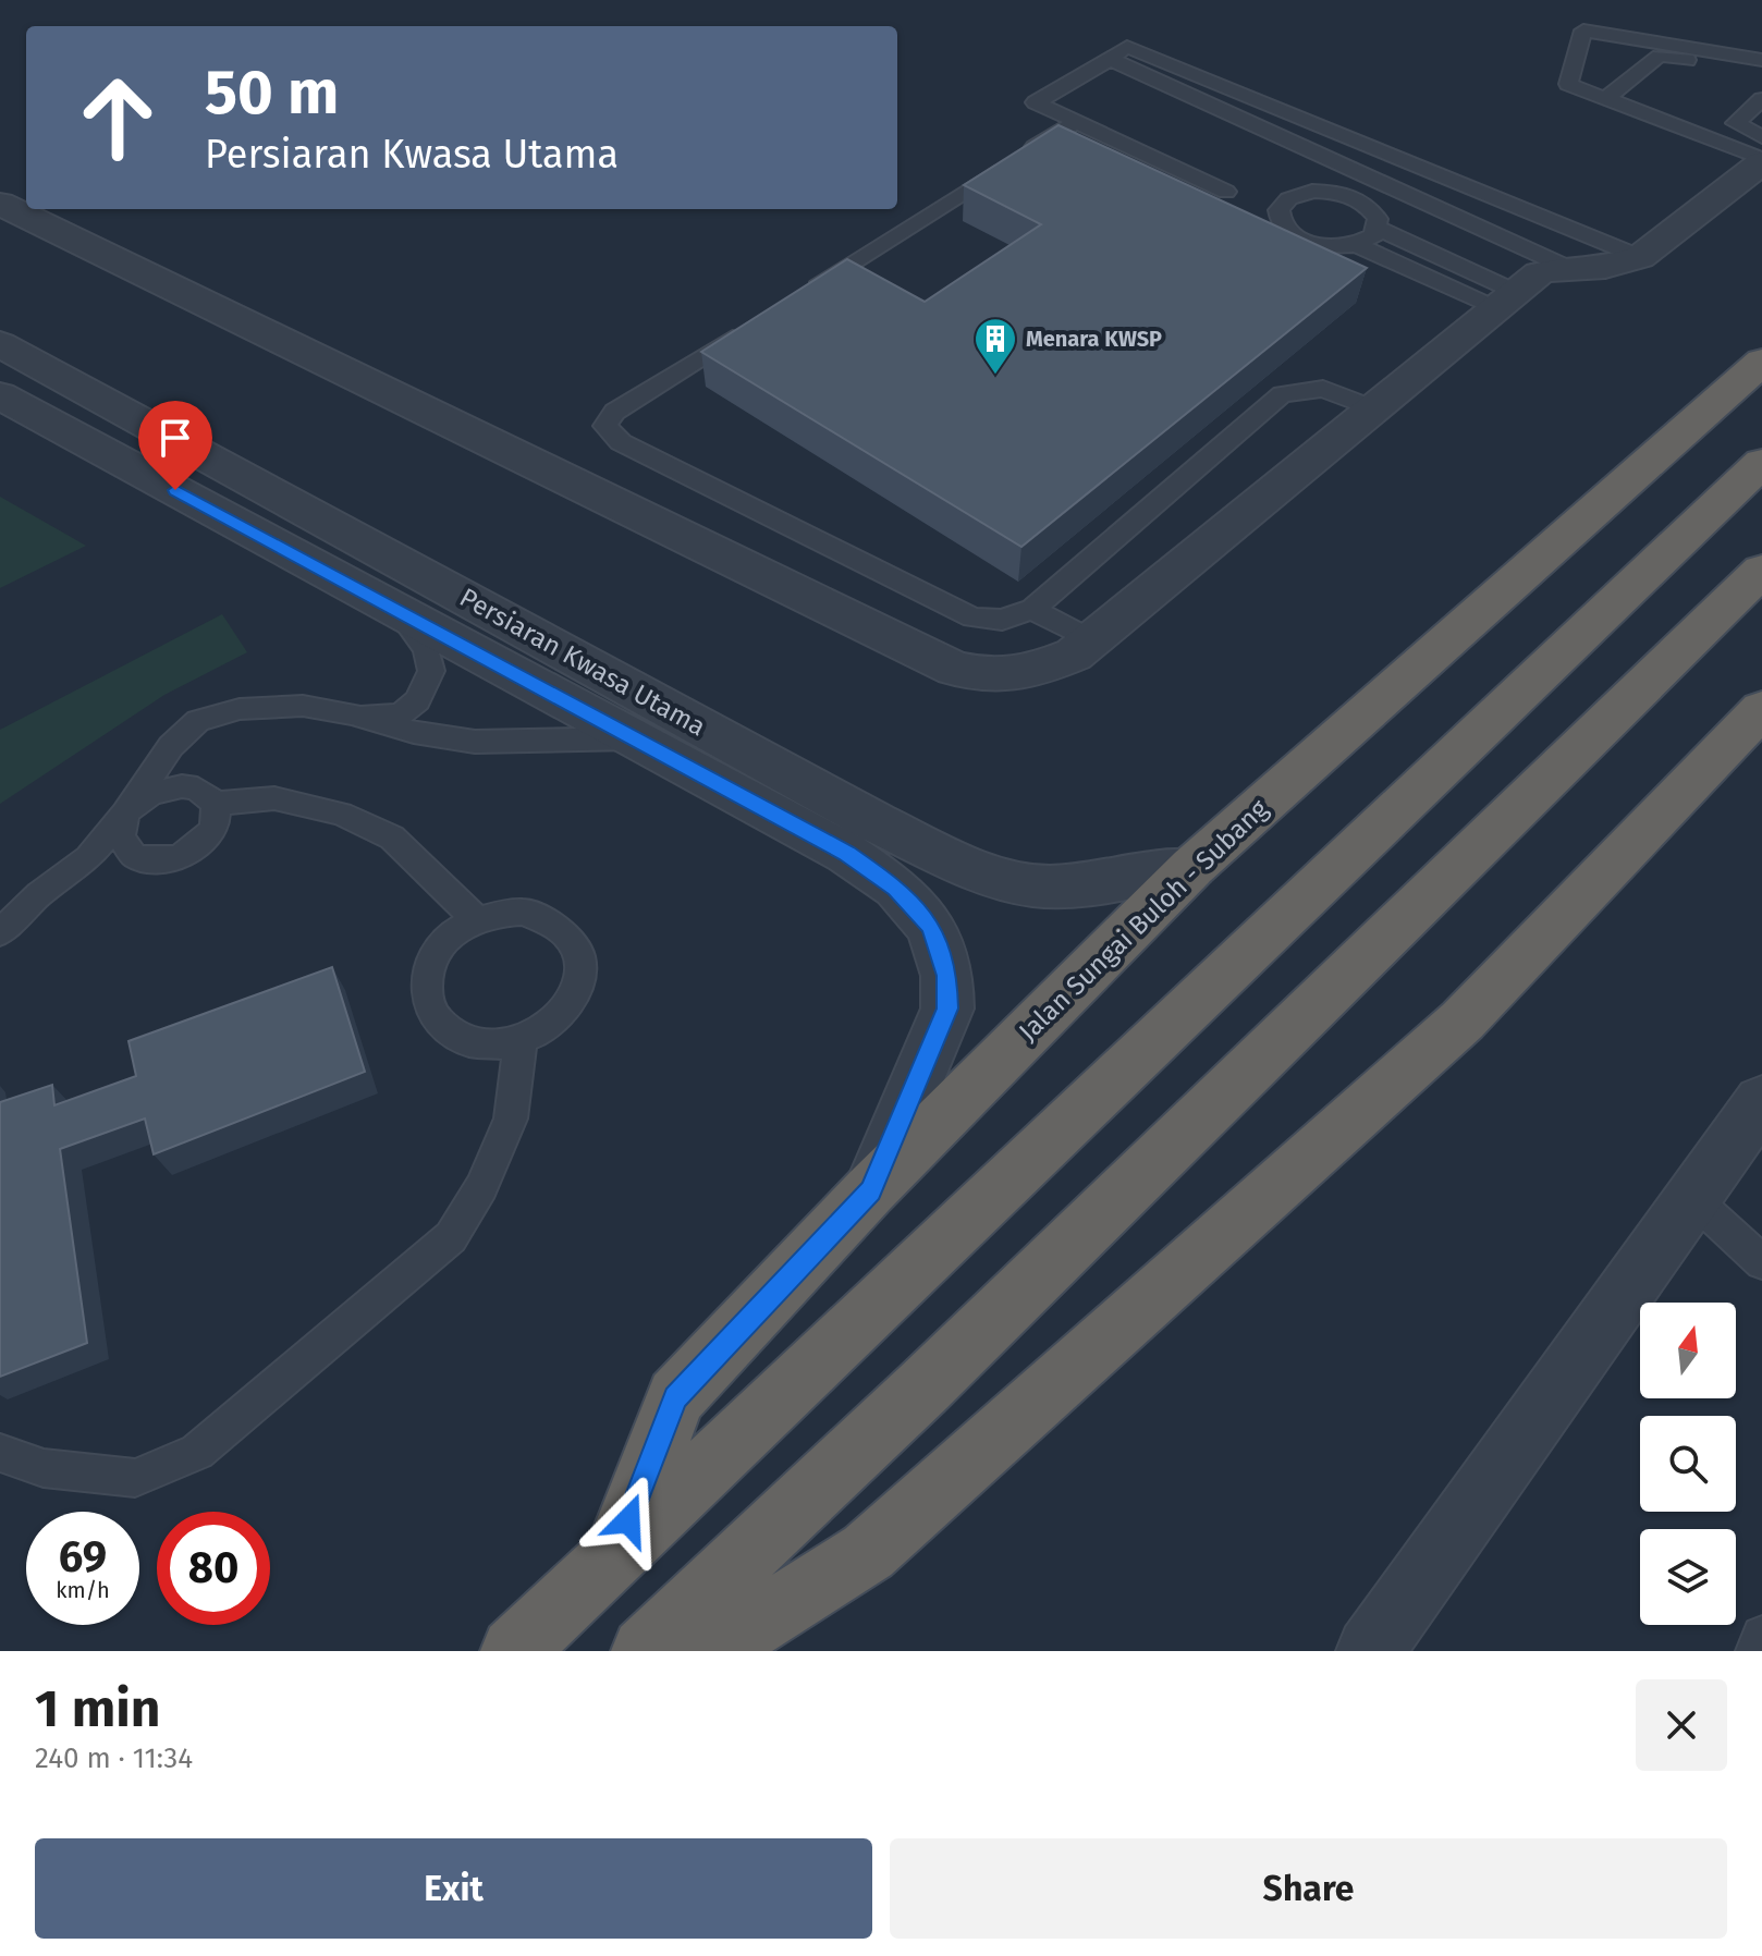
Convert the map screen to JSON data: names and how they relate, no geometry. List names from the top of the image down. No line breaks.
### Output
{"streets":{"highway":["Jalan Sungai Buloh - Subang"],"street":["Persiaran Kwasa Utama"]},"crossings":[["Persiaran Kwasa Utama","Jalan Sungai Buloh - Subang"]],"places":{"building":["Menara KWSP"]},"north":"top","page":{"turn":["50 m","Persiaran Kwasa Utama"],"speed":"69 km/h","limit":"80","heading":["1 min","240 m · 11:34"],"buttons":["Exit","Share"]}}
